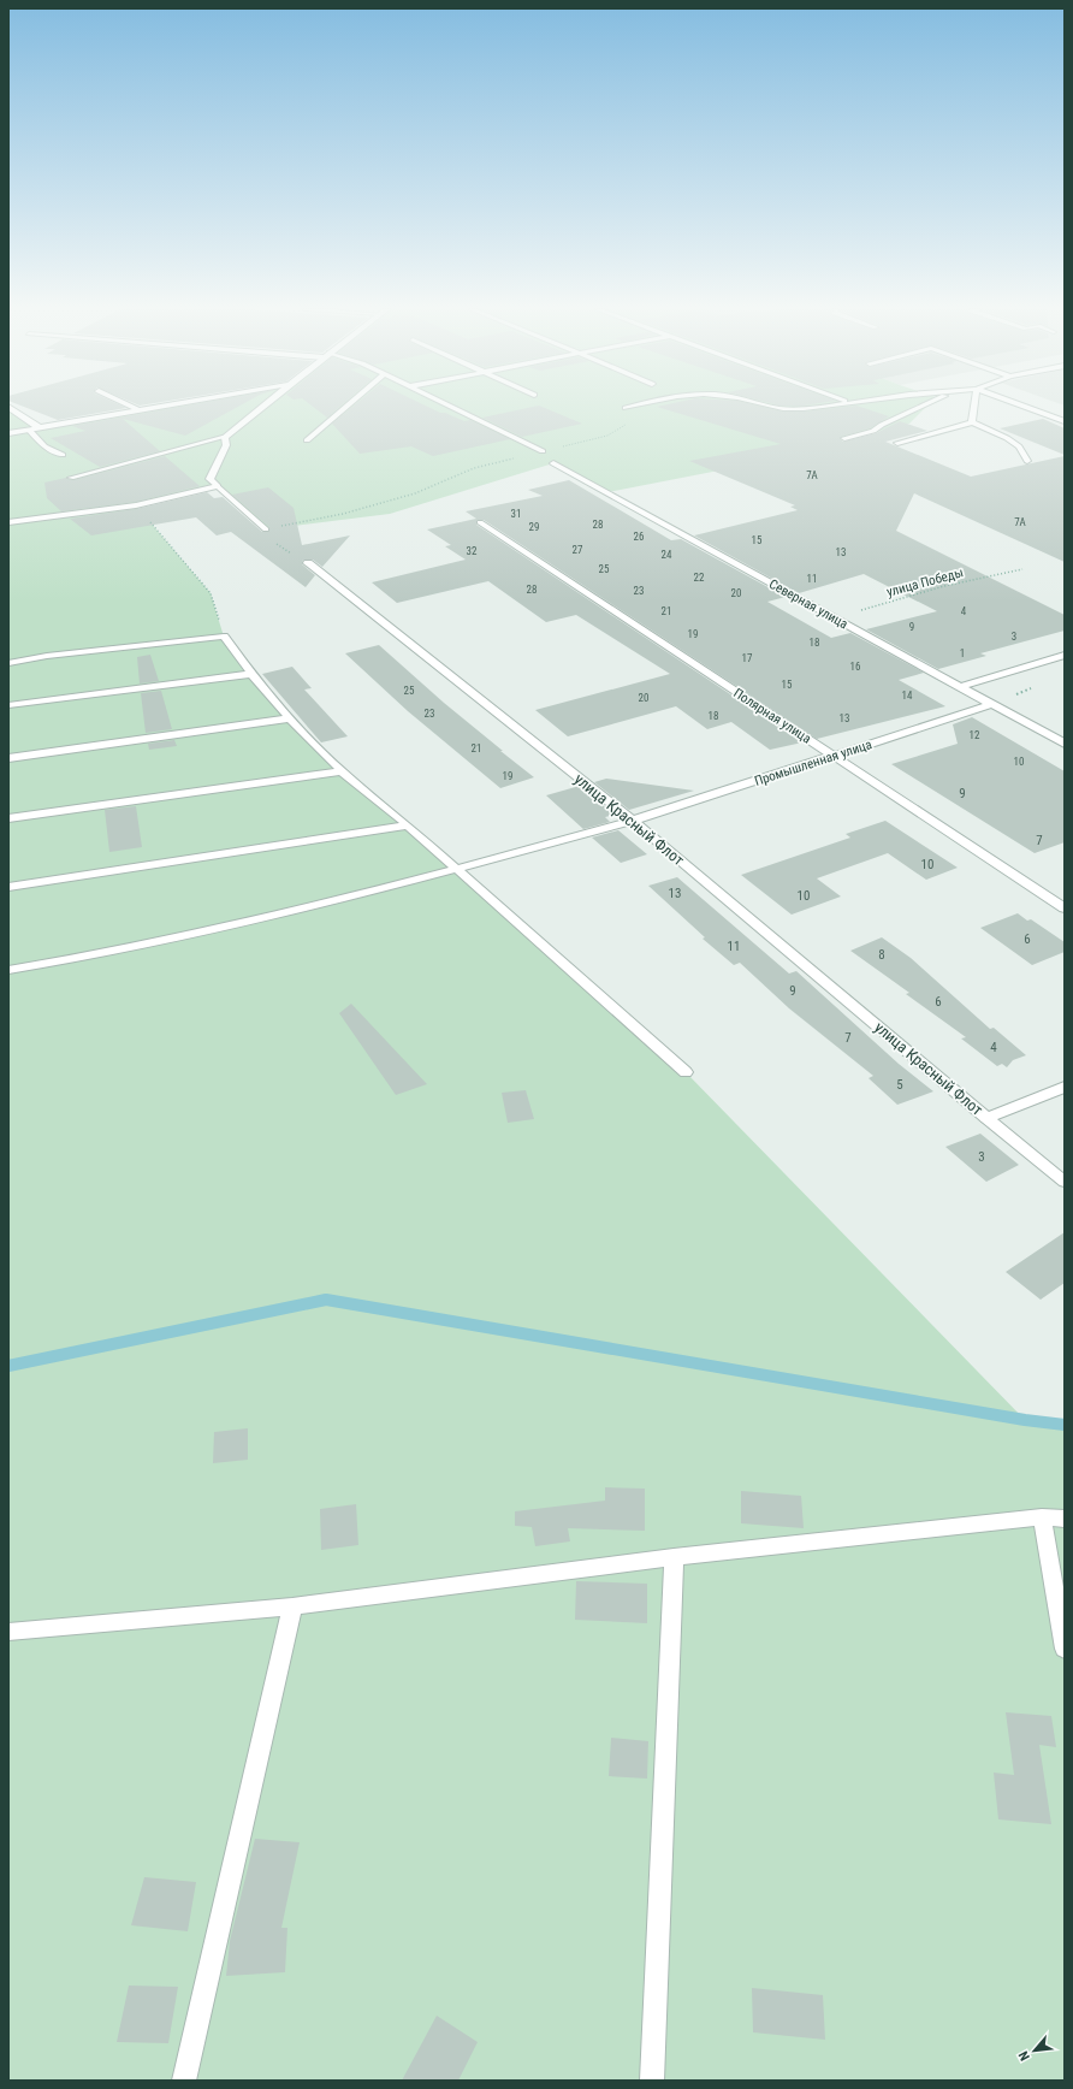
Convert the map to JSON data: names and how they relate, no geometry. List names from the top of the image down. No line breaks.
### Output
{"streets":{"street":["Северная улица","Полярная улица","Промышленная улица","улица Красный Флот"],"path":["улица Победы"]},"crossings":[["улица Победы","Северная улица"],["Северная улица","Промышленная улица"],["Полярная улица","Промышленная улица"],["Промышленная улица","улица Красный Флот"]],"house_numbers":["7А","31","7А","28","29","26","15","27","32","13","24","25","22","11","28","23","20","21","4","9","19","3","18","1","17","16","15","25","14","20","23","18","13","12","21","10","19","9","7","10","13","10","6","11","8","9","6","7","4","5","3"],"north":"bottom left"}
